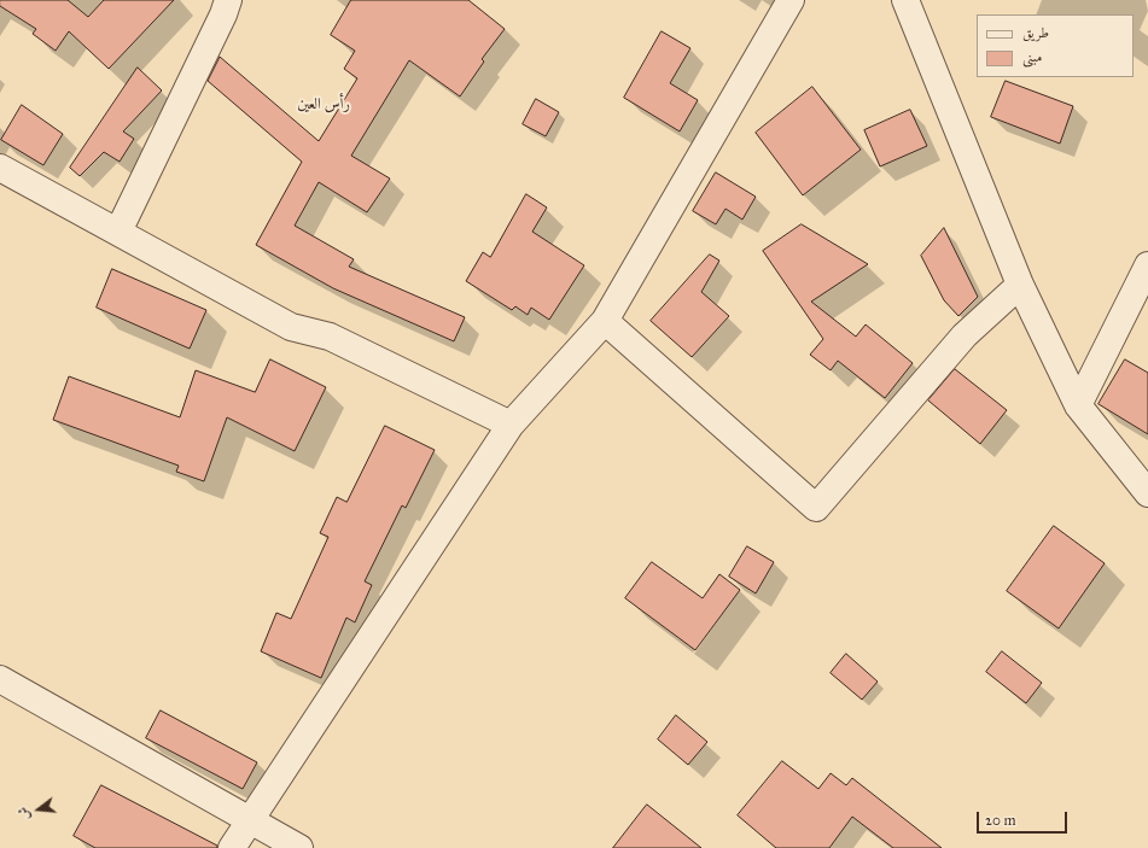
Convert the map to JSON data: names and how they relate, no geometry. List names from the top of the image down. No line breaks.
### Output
{"districts":["رأس العين"],"legend":["طريق","مبنى"],"scale_bar":"20 m","north":"left"}
